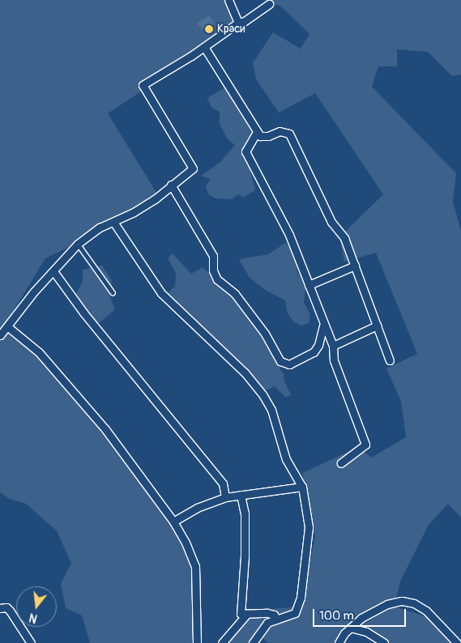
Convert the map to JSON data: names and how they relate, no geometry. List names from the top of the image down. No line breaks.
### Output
{"places":["Краси"],"scale_bar":"100 m","north":"bottom"}
